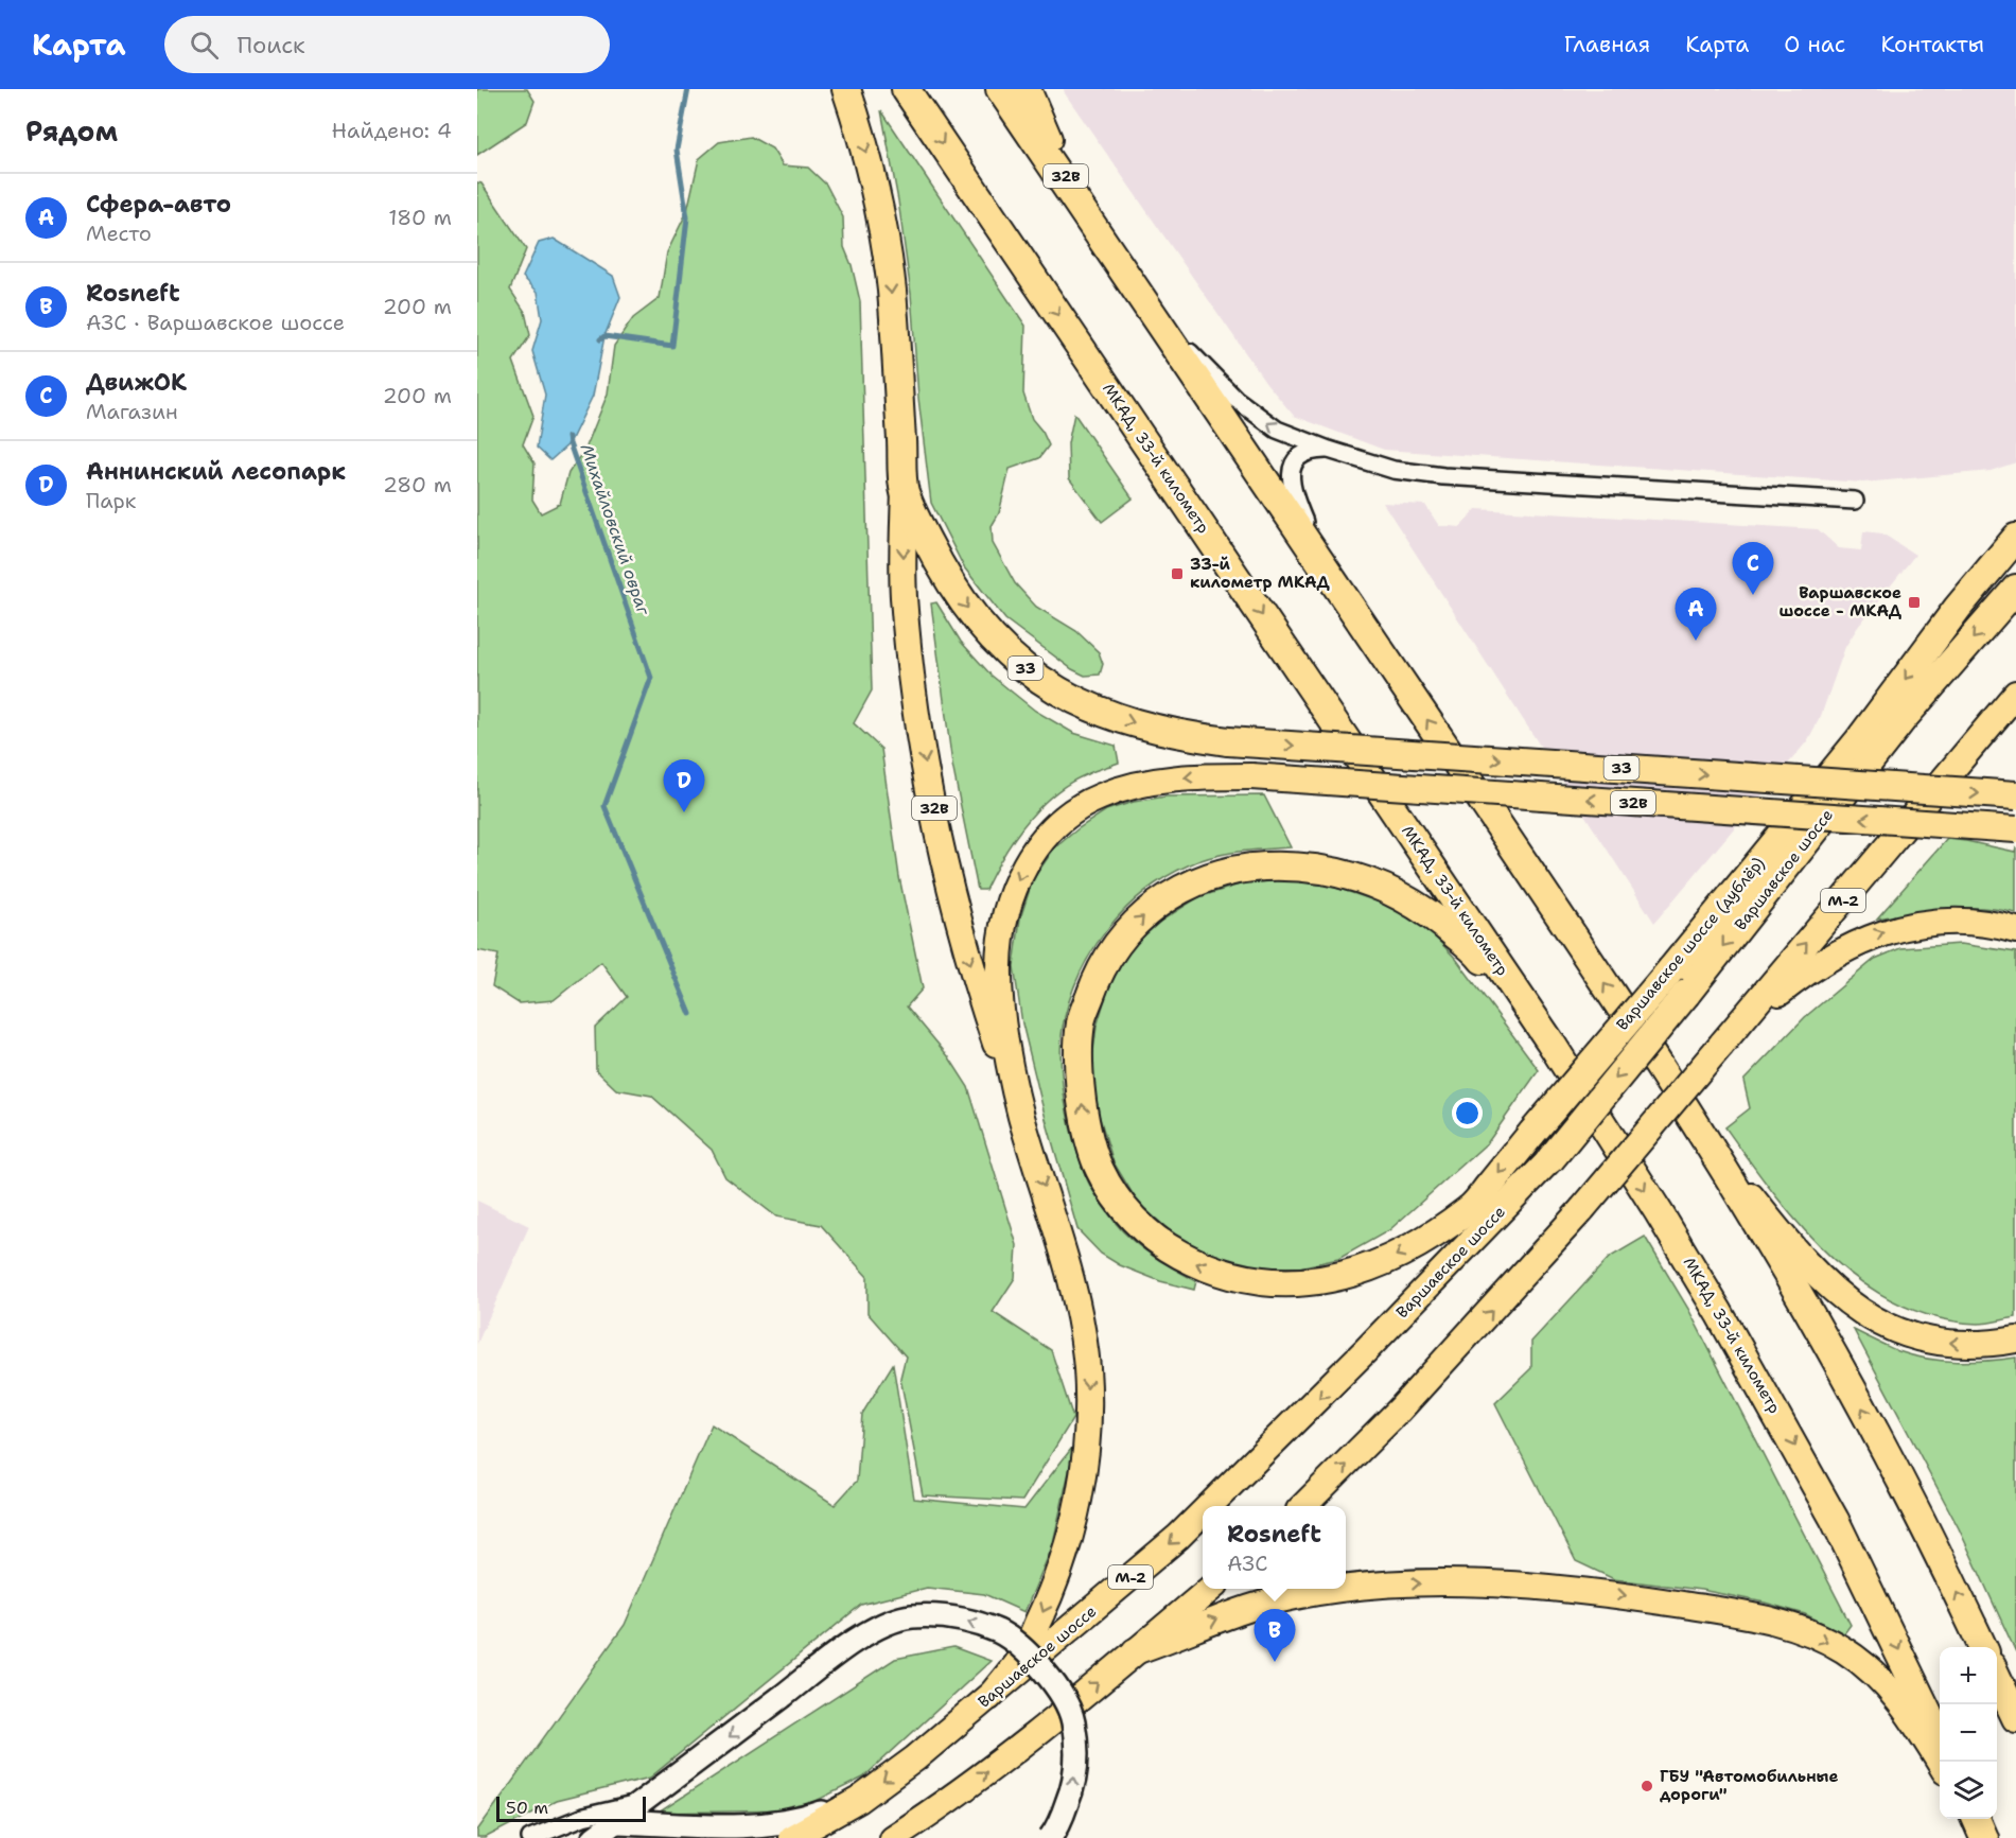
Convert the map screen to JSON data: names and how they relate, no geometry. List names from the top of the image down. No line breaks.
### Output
{"streets":{"highway":["32B","МКАД, 33-й километр","33","Варшавское шоссе","М-2","Варшавское шоссе (дублёр)"]},"crossings":[["32B","33"],["Варшавское шоссе","Варшавское шоссе (дублёр)"]],"one_way":["Варшавское шоссе","Варшавское шоссе (дублёр)"],"water":["Михайловский овраг"],"places":{"transit":["33-й километр МКАД","Варшавское шоссе - МКАД"],"other":["ГБУ \"Автомобильные дороги\""]},"scale_bar":"50 m","page":{"header":"Карта","search":"Поиск","nav":["Главная","Карта","О нас","Контакты"],"heading":["Рядом","Найдено: 4"],"list":[{"mark":"A","name":"Сфера-авто","note":"Место","value":"180 m"},{"mark":"B","name":"Rosneft","note":"АЗС · Варшавское шоссе","value":"200 m"},{"mark":"C","name":"ДвижОК","note":"Магазин","value":"200 m"},{"mark":"D","name":"Аннинский лесопарк","note":"Парк","value":"280 m"}],"pins":["C","A","D","B"],"popup":["Rosneft","АЗС"],"map_buttons":["+","−"],"scale":"50 m"}}
